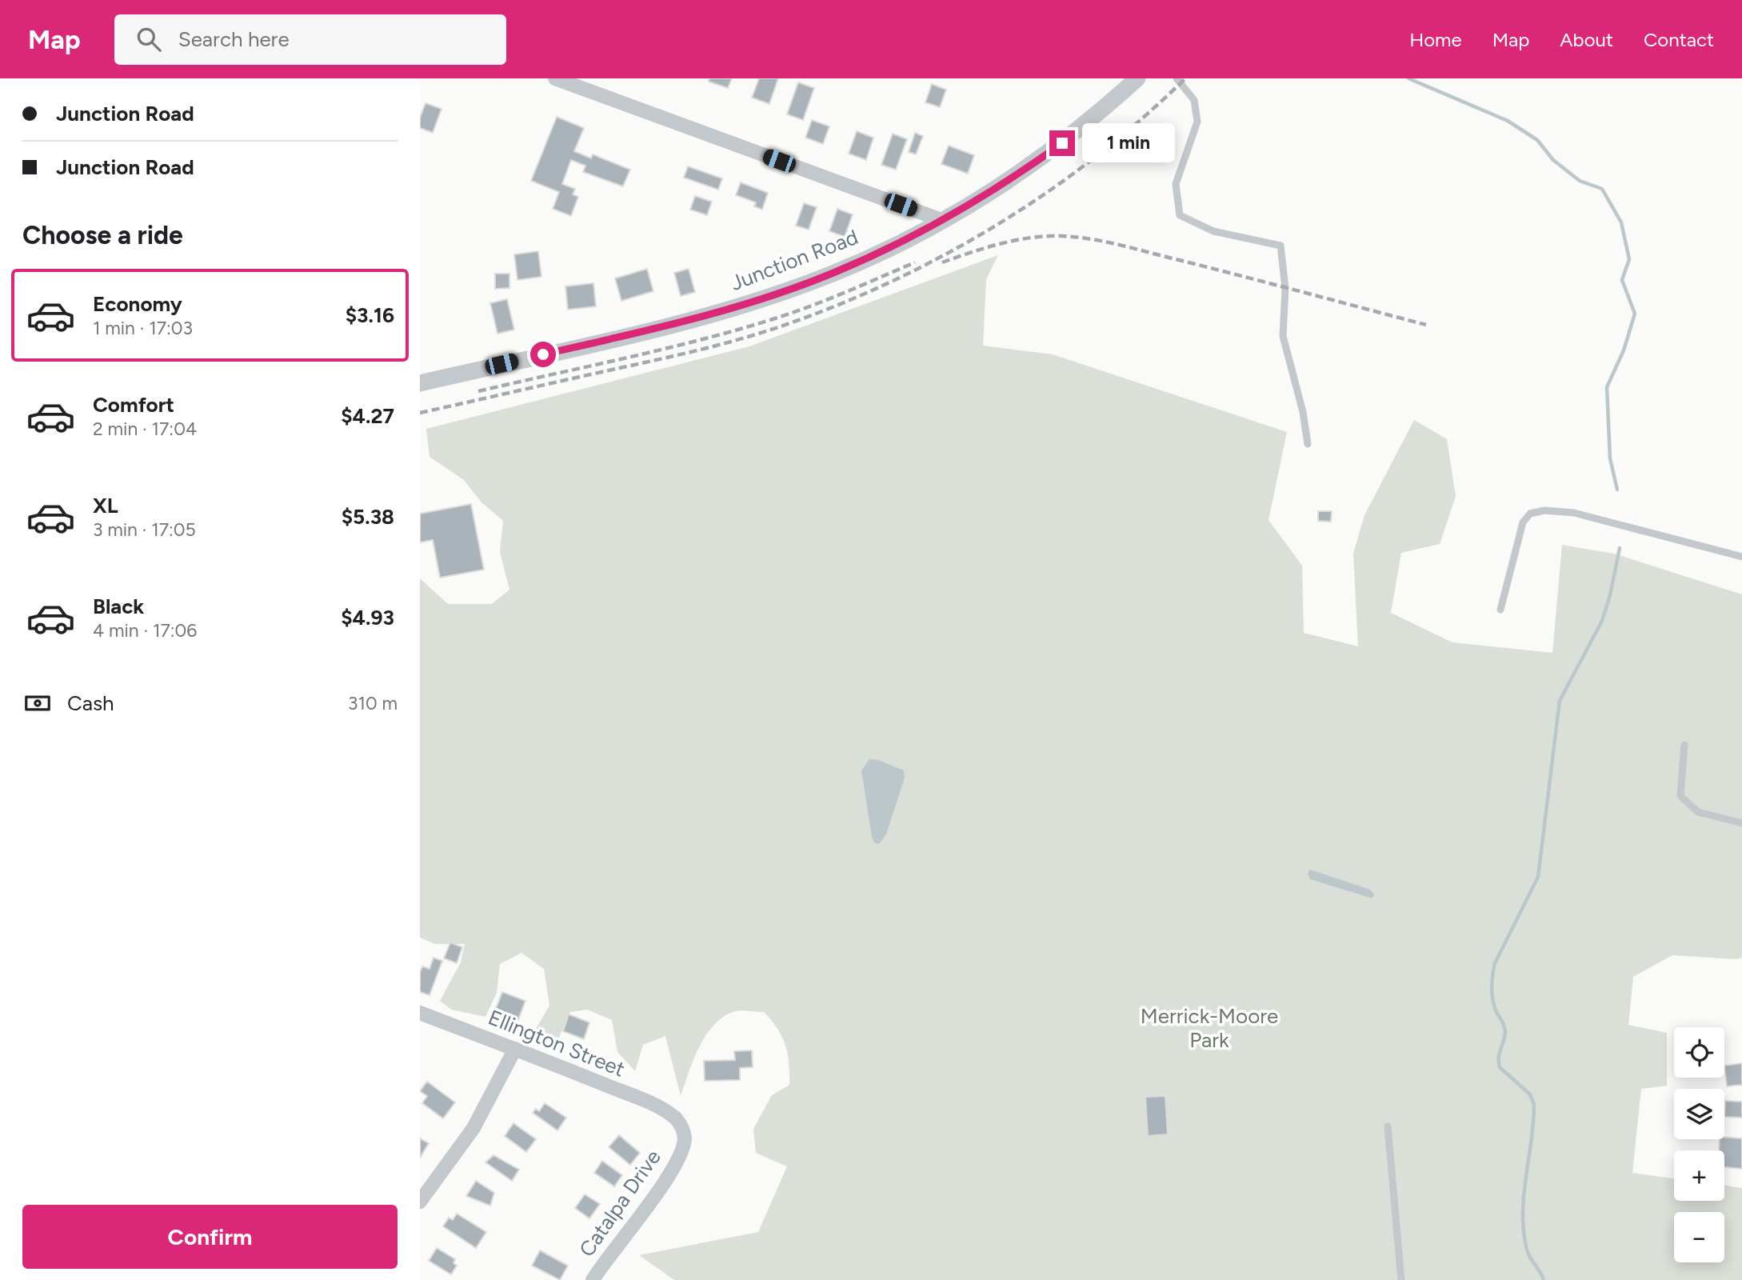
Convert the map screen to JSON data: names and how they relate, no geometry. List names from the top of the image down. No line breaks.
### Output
{"streets":{"street":["Junction Road","Ellington Street","Catalpa Drive"]},"crossings":[["Ellington Street","Catalpa Drive"]],"parks":["Merrick-Moore Park"],"page":{"header":"Map","search":"Search here","nav":["Home","Map","About","Contact"],"banner":["Junction Road","Junction Road"],"bubble":"1 min","heading":"Choose a ride","list":[{"name":"Economy","note":"1 min · 17:03","value":"$3.16"},{"name":"Comfort","note":"2 min · 17:04","value":"$4.27"},{"name":"XL","note":"3 min · 17:05","value":"$5.38"},{"name":"Black","note":"4 min · 17:06","value":"$4.93"}],"pay":["Cash","310 m"],"map_buttons":["+","−"],"buttons":"Confirm"}}
